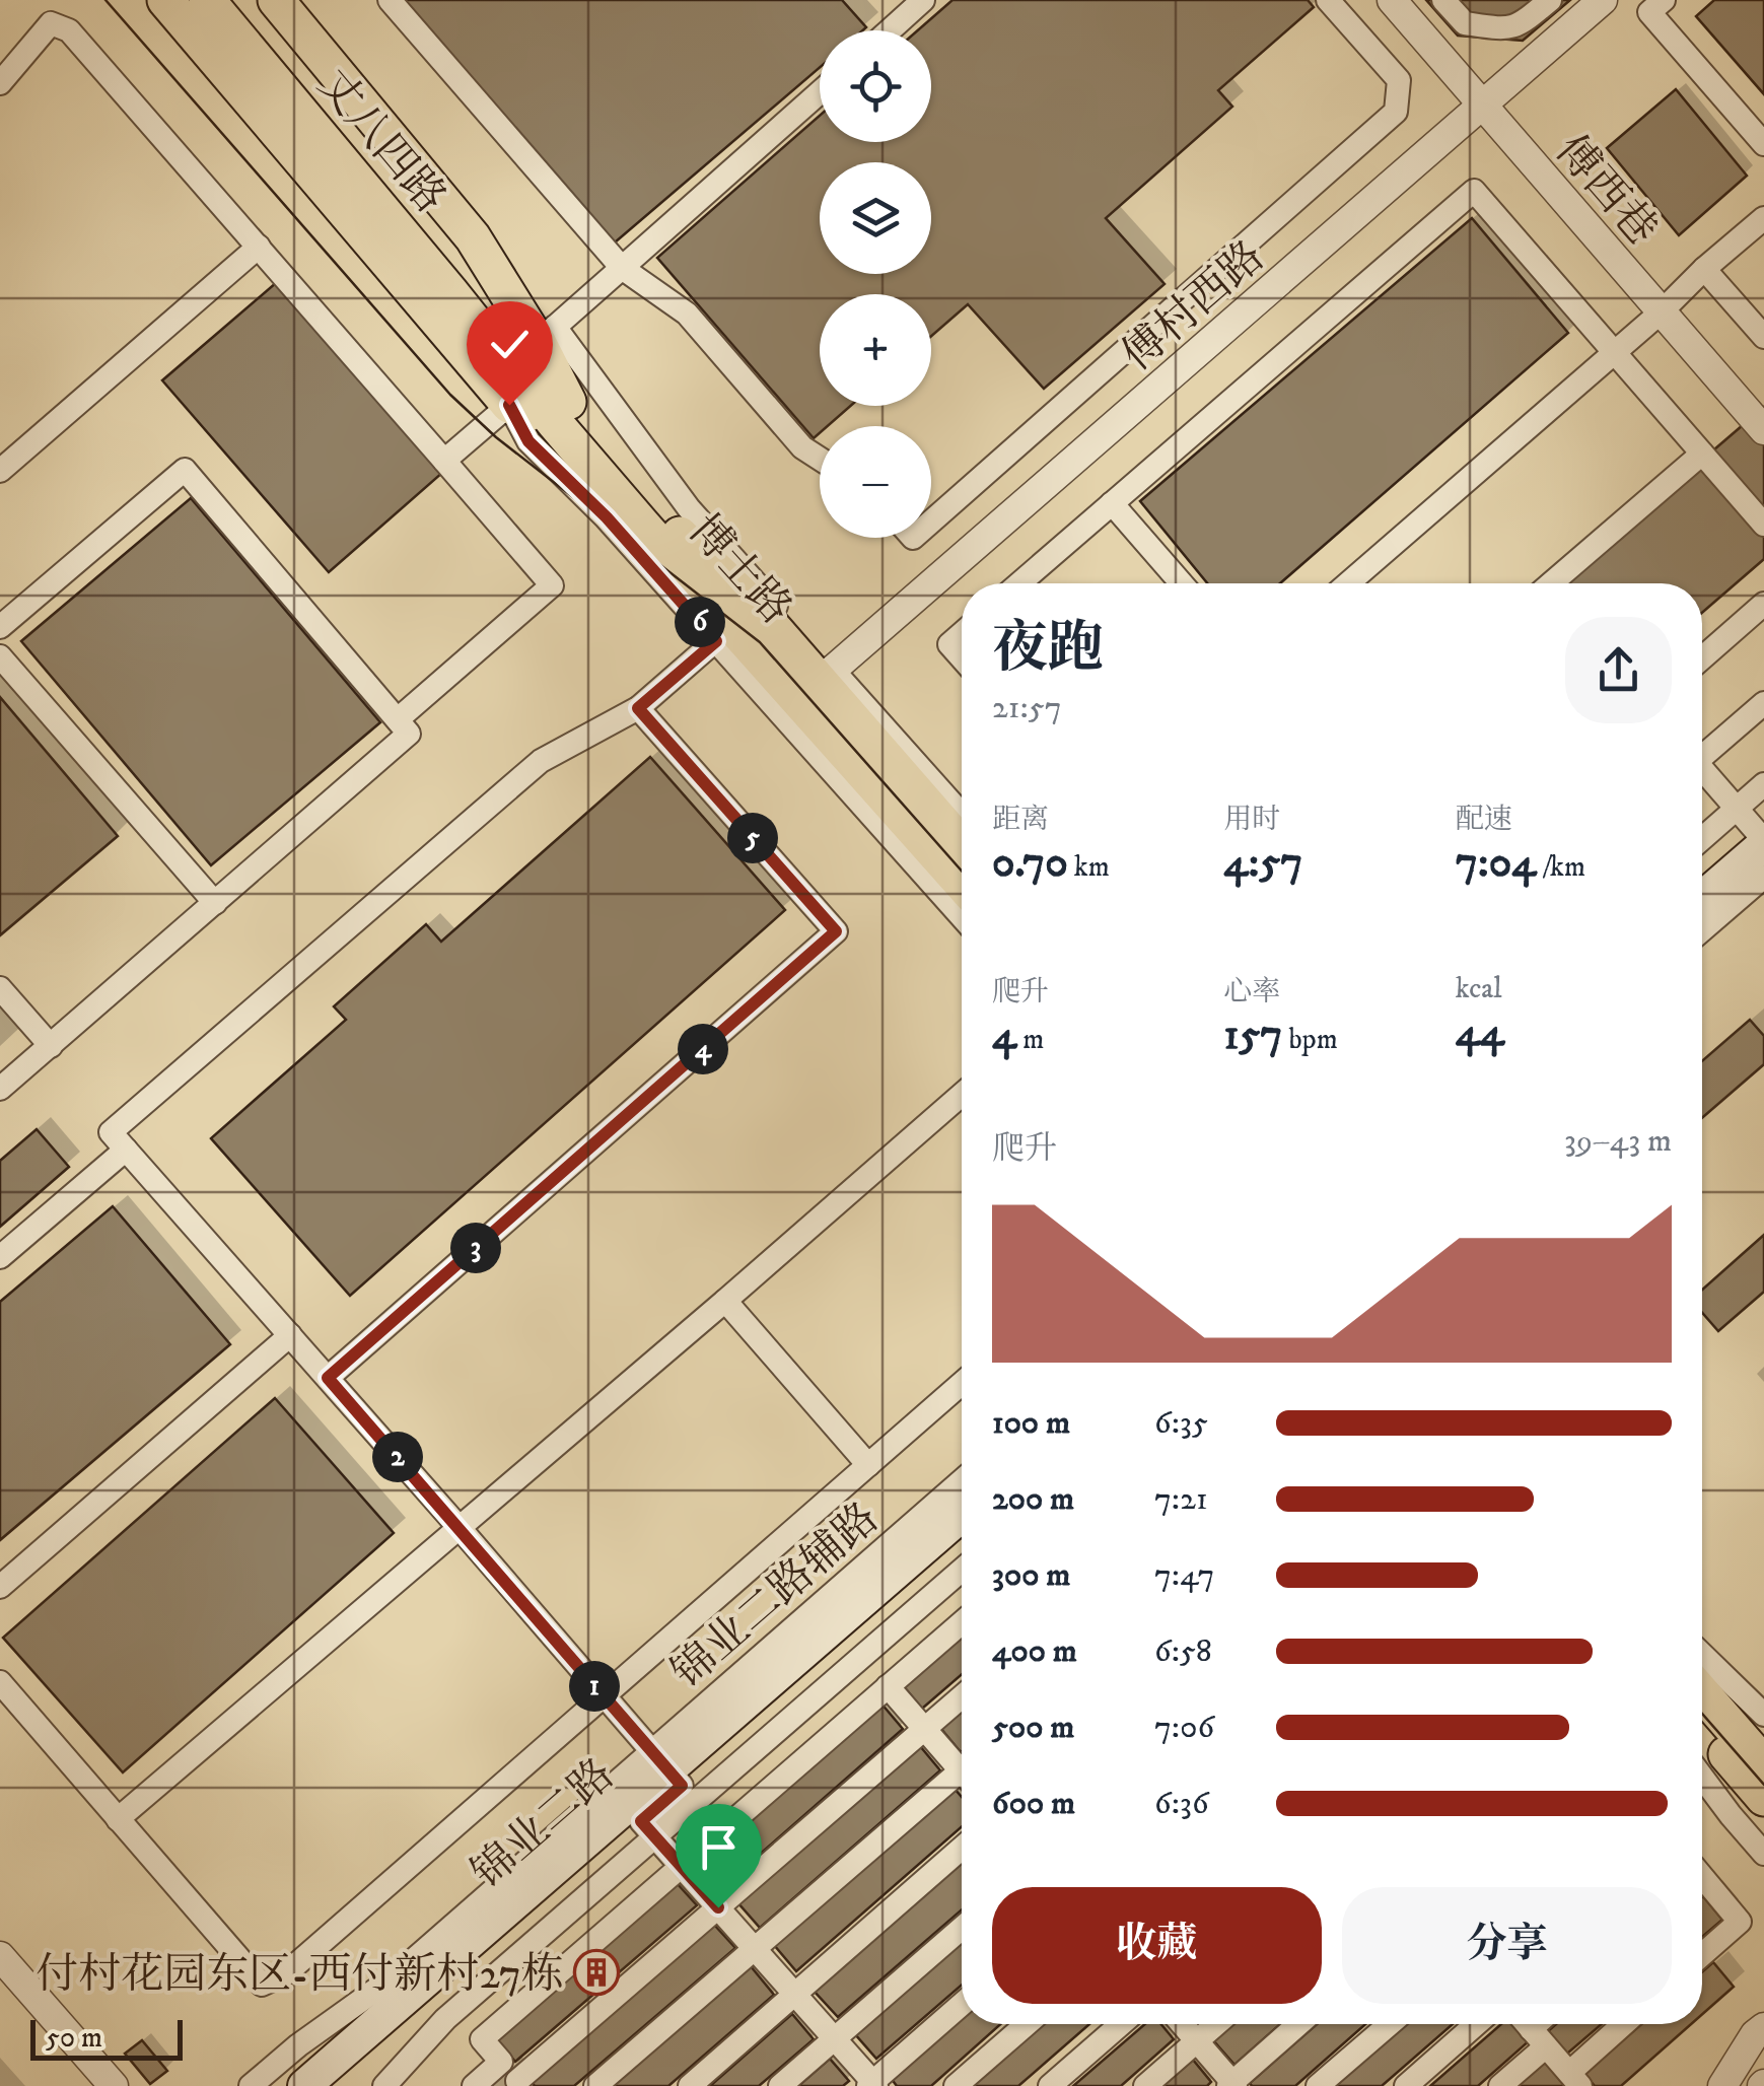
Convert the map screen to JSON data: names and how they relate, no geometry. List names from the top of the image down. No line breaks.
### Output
{"streets":{"main road":["丈八四路","博士路","锦业二路"],"street":["傅西巷","傅村西路","锦业二路辅路"]},"crossings":[["丈八四路","博士路"],["傅西巷","傅村西路"],["锦业二路辅路","锦业二路"]],"places":{"building":["付村花园东区-西付新村27栋"]},"scale_bar":"50 m","page":{"map_buttons":["+","−"],"heading":["夜跑","21:57"],"pins":["6","5","4","3","2","1"],"stats":[["距离","0.70 km"],["用时","4:57"],["配速","7:04 /km"],["爬升","4 m"],["心率","157 bpm"],["kcal","44"]],"chart":["爬升","39–43 m"],"list":[{"name":"100 m","note":"6:35"},{"name":"200 m","note":"7:21"},{"name":"300 m","note":"7:47"},{"name":"400 m","note":"6:58"},{"name":"500 m","note":"7:06"},{"name":"600 m","note":"6:36"}],"buttons":["收藏","分享"],"scale":"50 m"}}
